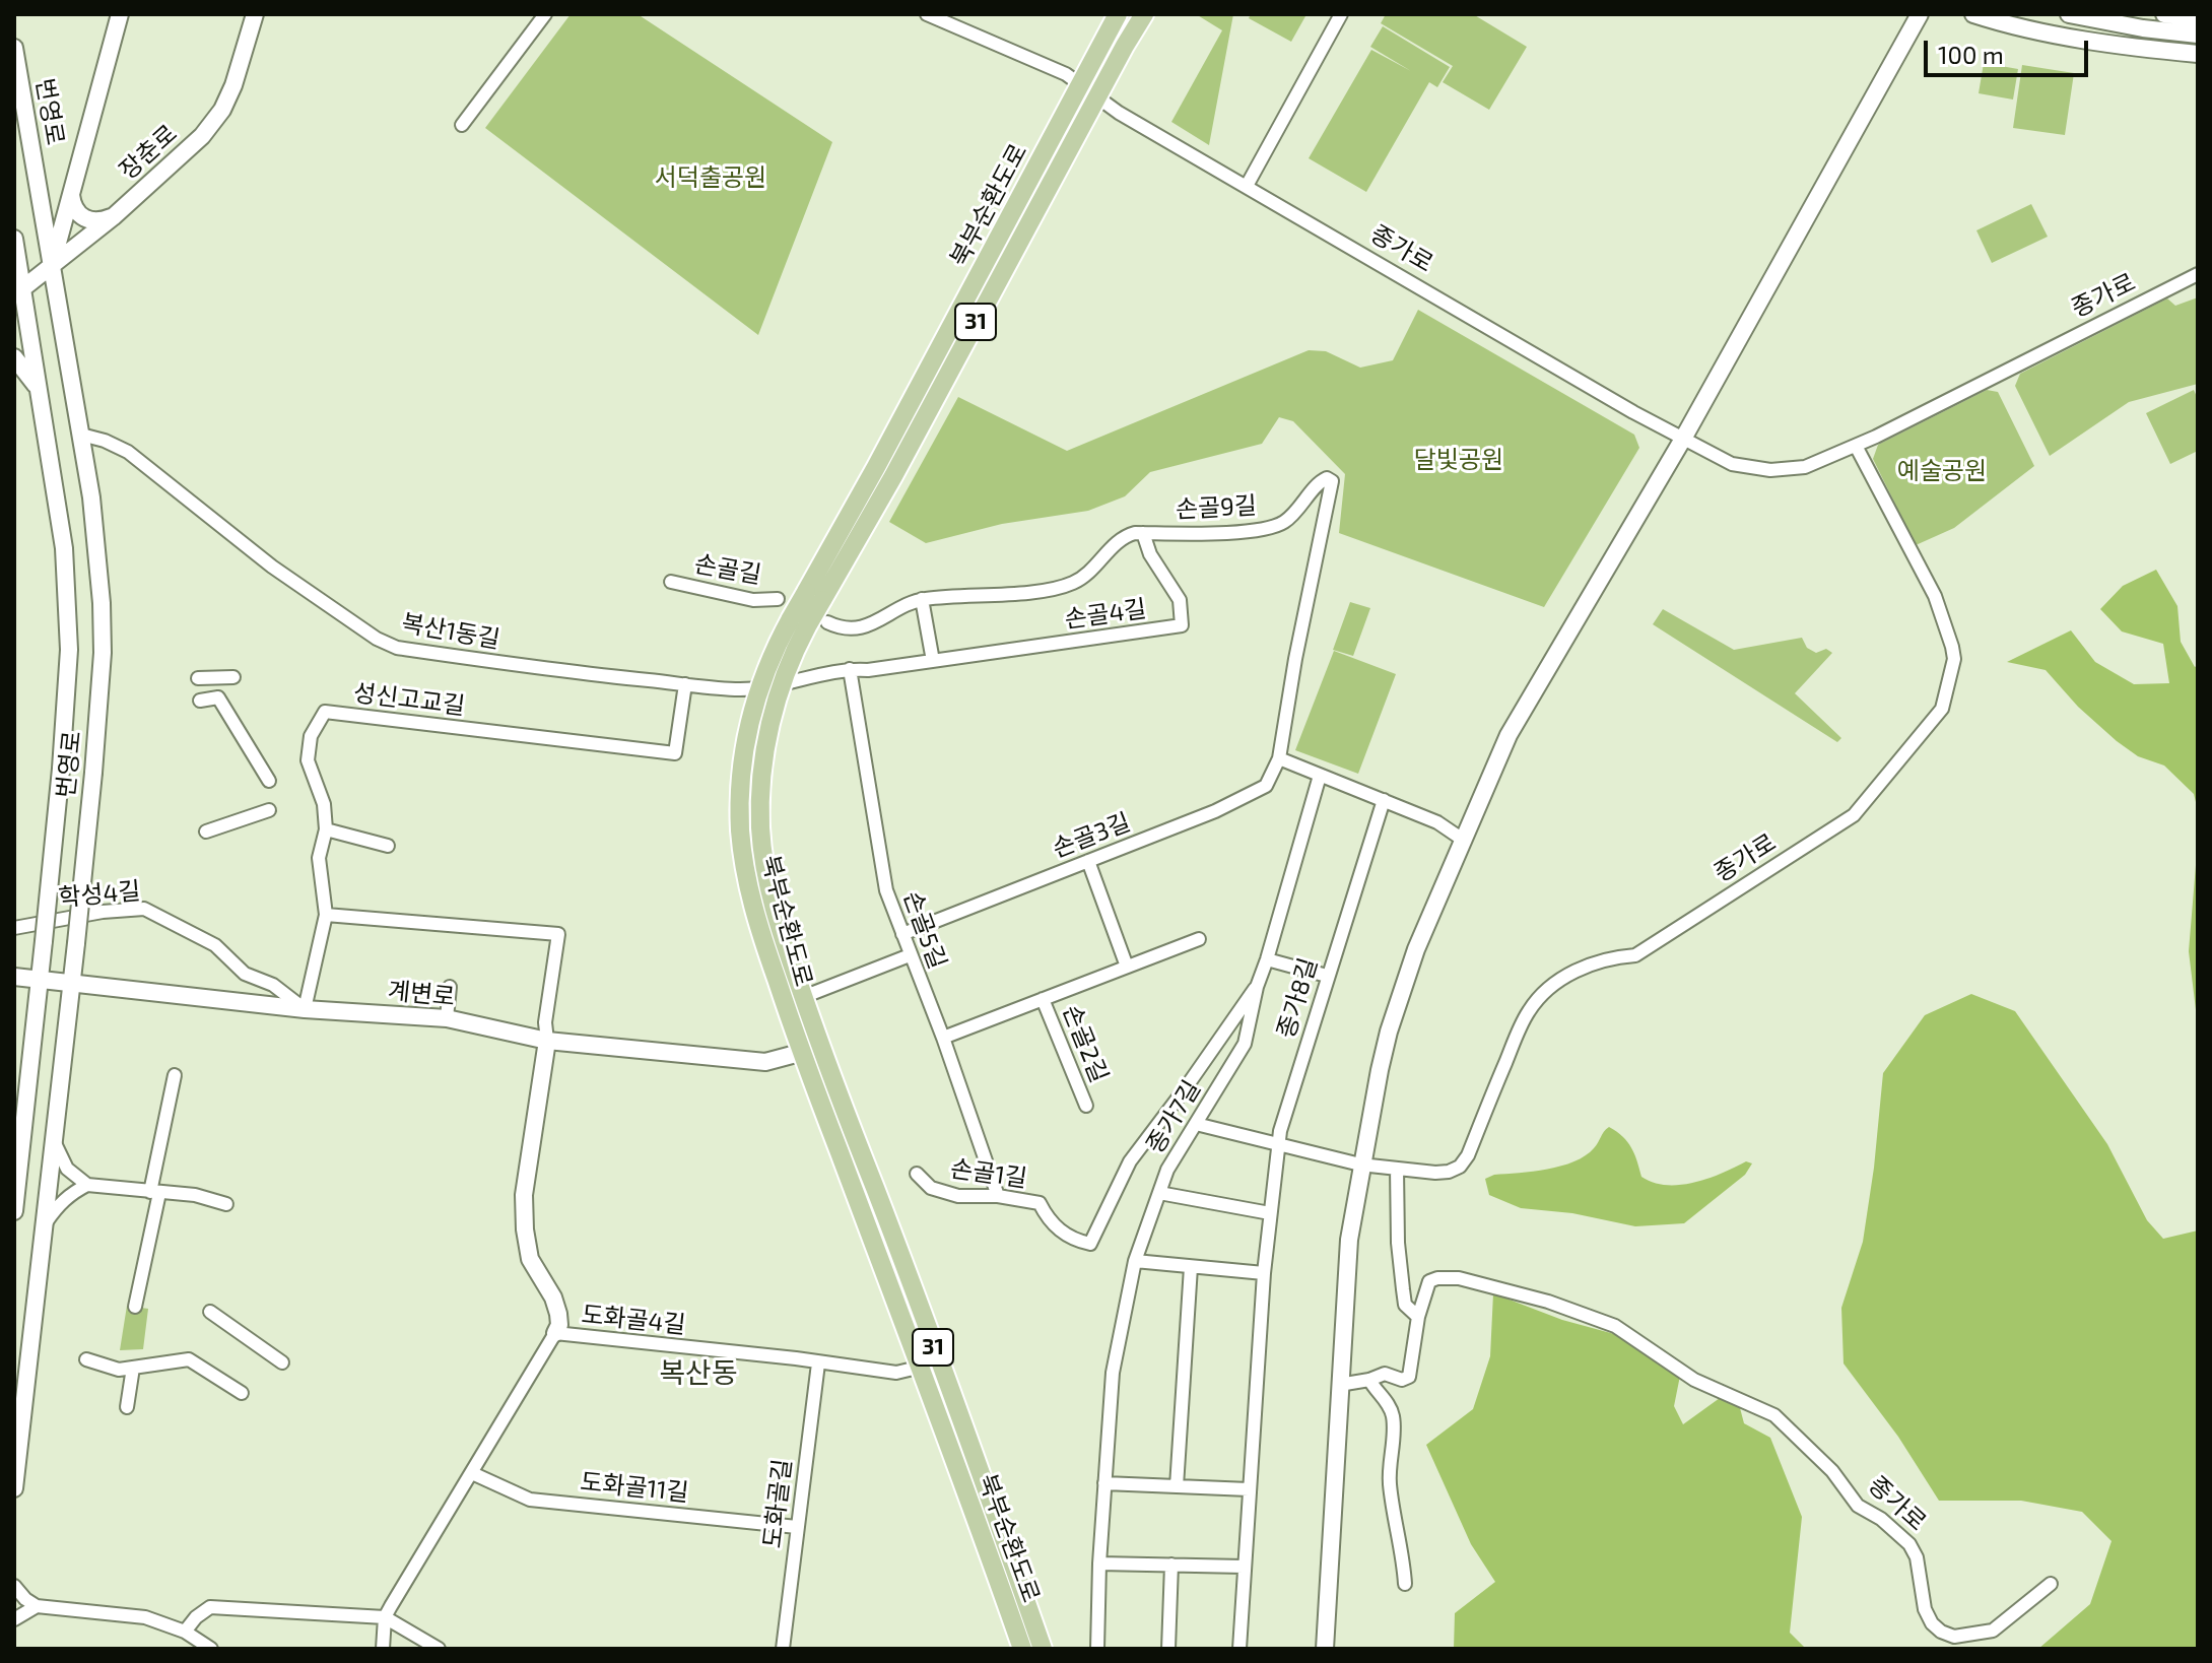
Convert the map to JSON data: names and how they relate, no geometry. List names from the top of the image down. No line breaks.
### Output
{"streets":{"main road":["번영로","장춘로","북부순환도로","31","계변로"],"street":["종가로","손골9길","손골길","손골4길","복산1동길","성신고교길","손골3길","학성4길","손골5길","종가8길","손골2길","종가7길","손골1길","도화골4길","도화골11길","도화골길"]},"crossings":[["번영로","장춘로"],["번영로","복산1동길"],["번영로","계변로"],["북부순환도로","종가로"],["북부순환도로","손골4길"],["북부순환도로","복산1동길"],["북부순환도로","계변로"],["북부순환도로","도화골4길"],["종가로","종가8길"],["종가로","종가7길"],["손골9길","손골4길"],["손골9길","손골3길"],["손골4길","복산1동길"],["손골4길","손골5길"],["복산1동길","성신고교길"],["성신고교길","학성4길"],["성신고교길","계변로"],["손골3길","손골5길"],["학성4길","계변로"],["손골5길","손골2길"],["손골5길","손골1길"],["종가7길","손골1길"],["도화골4길","도화골11길"],["도화골4길","도화골길"],["도화골11길","도화골길"]],"districts":["복산동"],"parks":["서덕출공원","달빛공원","예술공원"],"scale_bar":"100 m"}
